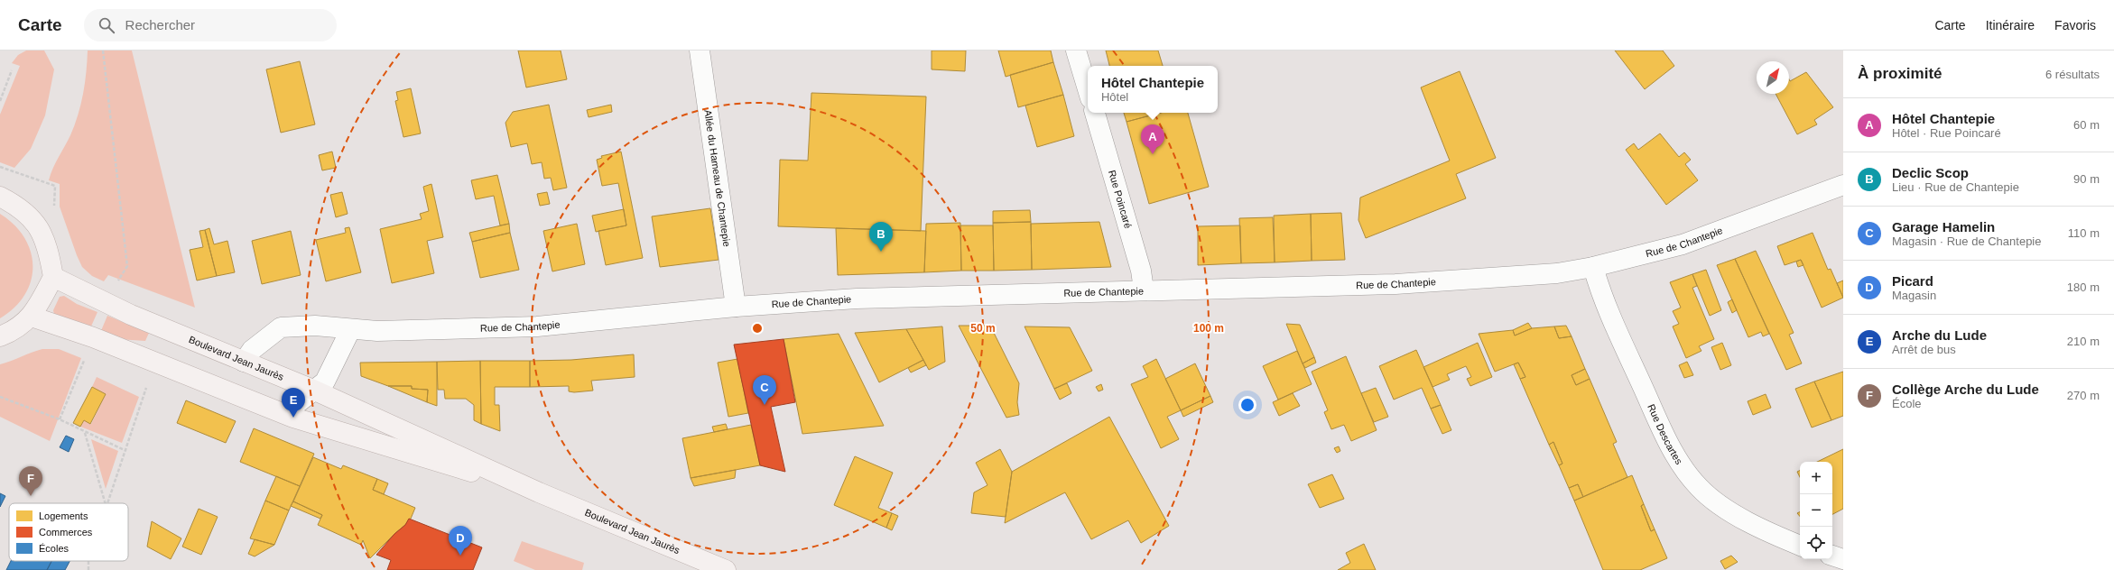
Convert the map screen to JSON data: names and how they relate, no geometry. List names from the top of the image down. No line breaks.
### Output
{"streets":{"main road":["Boulevard Jean Jaurès"],"street":["Allée du Hameau de Chantepie","Rue Poincaré","Rue de Chantepie","Rue Descartes"]},"crossings":[["Allée du Hameau de Chantepie","Rue de Chantepie"],["Rue Poincaré","Rue de Chantepie"],["Rue de Chantepie","Boulevard Jean Jaurès"],["Rue de Chantepie","Rue Descartes"]],"legend":["Logements","Commerces","Écoles"],"north":"top right","page":{"header":"Carte","search":"Rechercher","nav":["Carte","Itinéraire","Favoris"],"heading":["À proximité","6 résultats"],"popup":["Hôtel Chantepie","Hôtel"],"list":[{"mark":"A","name":"Hôtel Chantepie","note":"Hôtel · Rue Poincaré","value":"60 m"},{"mark":"B","name":"Declic Scop","note":"Lieu · Rue de Chantepie","value":"90 m"},{"mark":"C","name":"Garage Hamelin","note":"Magasin · Rue de Chantepie","value":"110 m"},{"mark":"D","name":"Picard","note":"Magasin","value":"180 m"},{"mark":"E","name":"Arche du Lude","note":"Arrêt de bus","value":"210 m"},{"mark":"F","name":"Collège Arche du Lude","note":"École","value":"270 m"}],"pins":["A","B","C","E","F","D"],"map_buttons":["+","−"]},"rings":["50 m","100 m"]}
